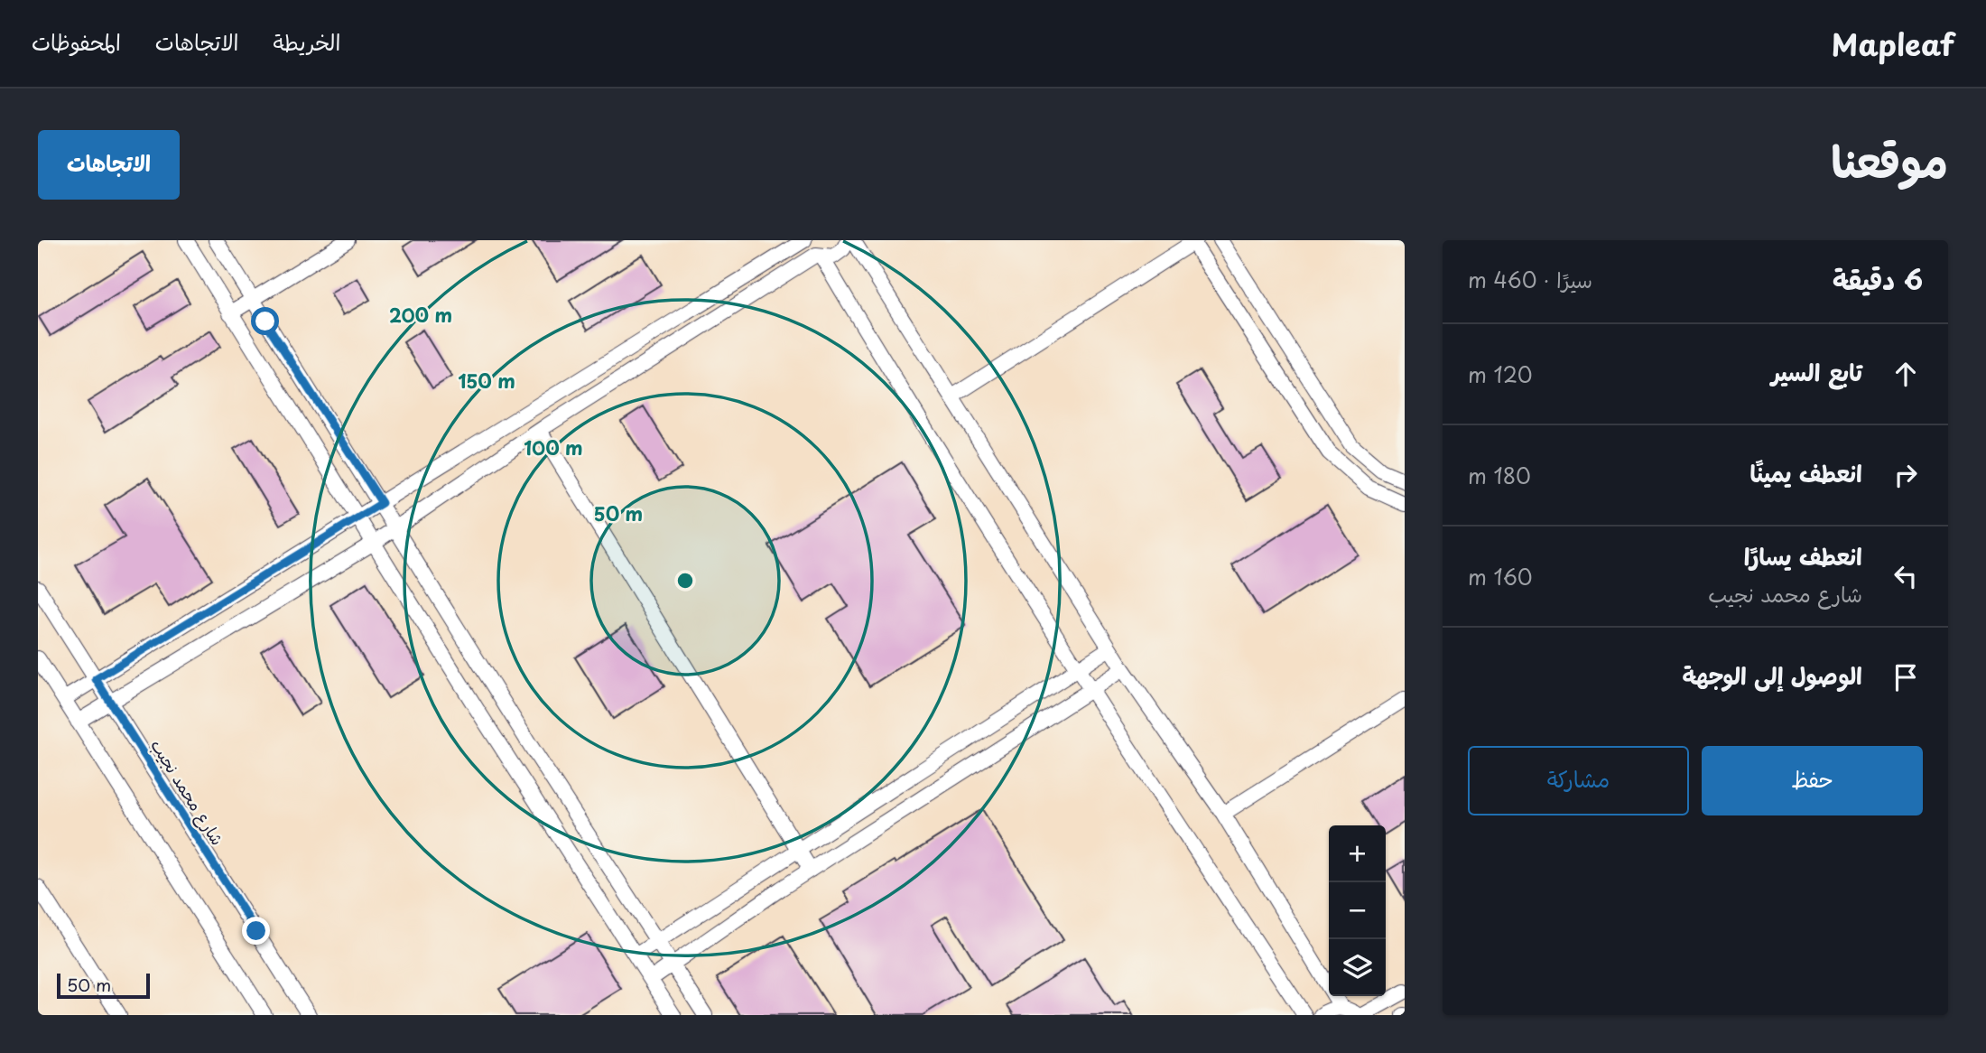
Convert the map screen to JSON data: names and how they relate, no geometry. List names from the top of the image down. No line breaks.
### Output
{"streets":{"street":["شارع محمد نجيب"]},"scale_bar":"50 m","page":{"header":"Mapleaf","nav":["الخريطة","الاتجاهات","المحفوظات"],"title":"موقعنا","buttons":["الاتجاهات",["حفظ","مشاركة"]],"heading":["6 دقيقة","سيرًا · 460 m"],"list":[["تابع السير","120 m"],["انعطف يمينًا","180 m"],["انعطف يسارًا","شارع محمد نجيب","160 m"],"الوصول إلى الوجهة"],"map_buttons":["+","−"],"scale":"50 m"},"rings":["200 m","150 m","100 m","50 m"]}
